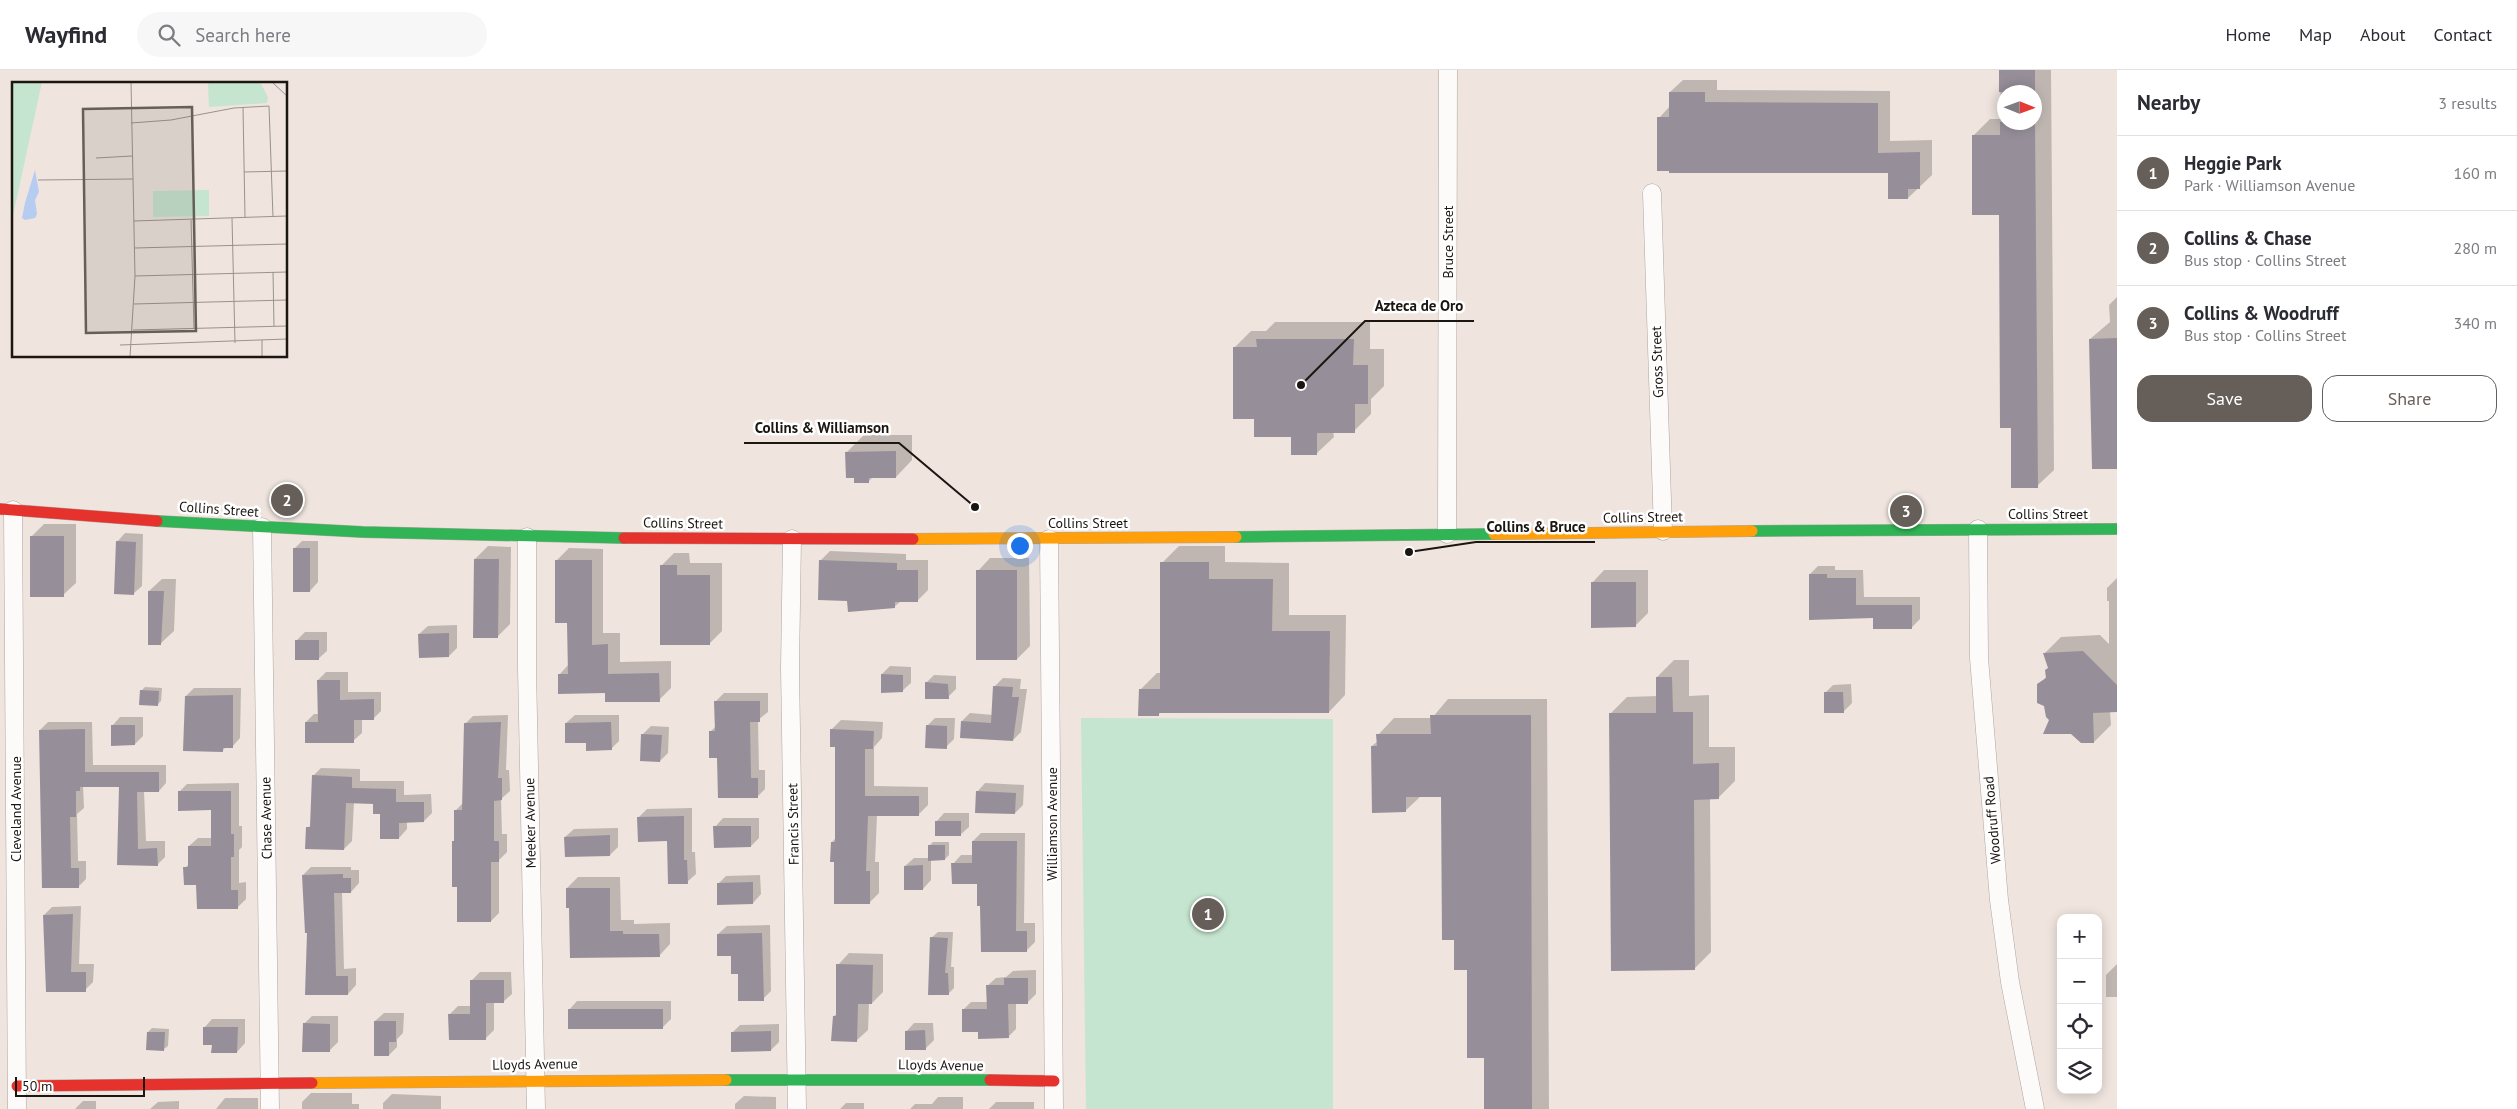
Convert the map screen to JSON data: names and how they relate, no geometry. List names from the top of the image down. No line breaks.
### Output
{"streets":{"main road":["Collins Street","Lloyds Avenue"],"street":["Bruce Street","Gross Street","Cleveland Avenue","Chase Avenue","Woodruff Road","Meeker Avenue","Francis Street","Williamson Avenue"]},"crossings":[["Bruce Street","Collins Street"],["Gross Street","Collins Street"],["Collins Street","Cleveland Avenue"],["Collins Street","Chase Avenue"],["Collins Street","Woodruff Road"],["Collins Street","Meeker Avenue"],["Collins Street","Francis Street"],["Collins Street","Williamson Avenue"],["Cleveland Avenue","Lloyds Avenue"],["Chase Avenue","Lloyds Avenue"],["Meeker Avenue","Lloyds Avenue"],["Francis Street","Lloyds Avenue"],["Williamson Avenue","Lloyds Avenue"]],"places":["Azteca de Oro","Collins & Williamson","Collins & Bruce"],"scale_bar":"50 m","north":"right","page":{"header":"Wayfind","search":"Search here","nav":["Home","Map","About","Contact"],"heading":["Nearby","3 results"],"list":[{"mark":"1","name":"Heggie Park","note":"Park · Williamson Avenue","value":"160 m"},{"mark":"2","name":"Collins & Chase","note":"Bus stop · Collins Street","value":"280 m"},{"mark":"3","name":"Collins & Woodruff","note":"Bus stop · Collins Street","value":"340 m"}],"buttons":["Save","Share"],"pins":["2","3","1"],"map_buttons":["+","−"],"scale":"50 m"}}
